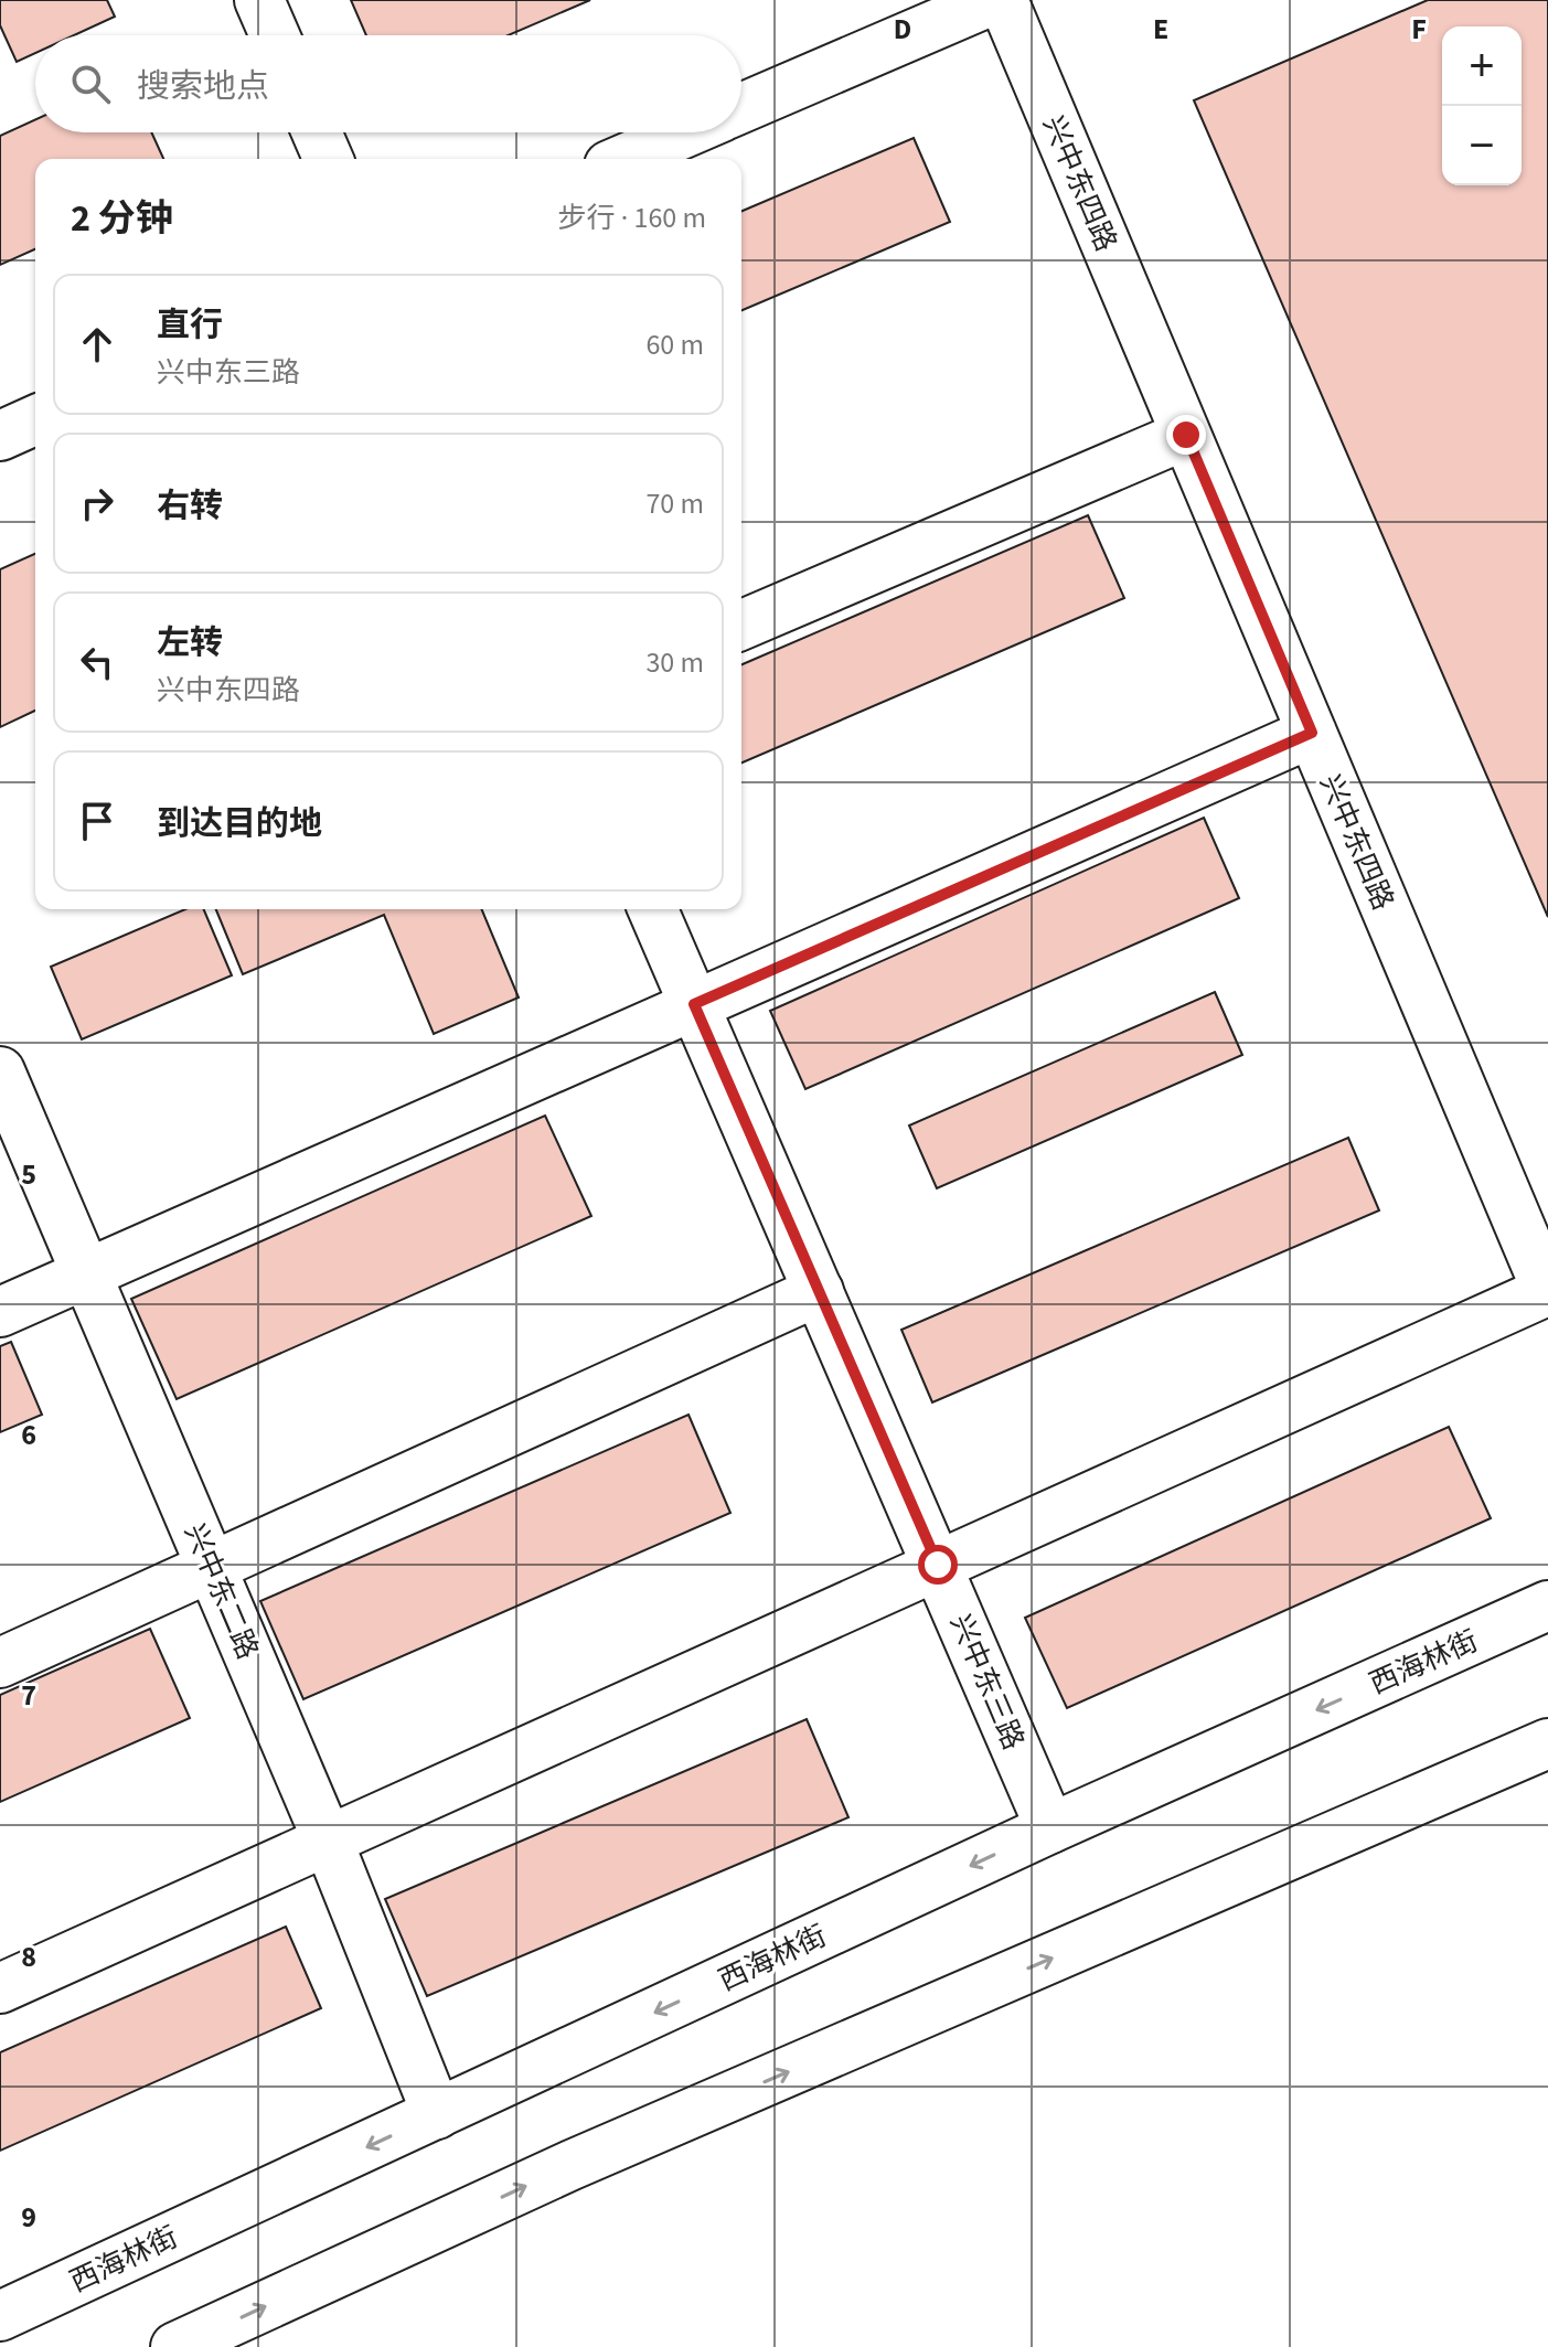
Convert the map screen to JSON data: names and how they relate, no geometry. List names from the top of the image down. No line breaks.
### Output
{"streets":{"main road":["兴中东四路","兴中东二路","西海林街","兴中东三路"]},"crossings":[["兴中东二路","西海林街"],["西海林街","兴中东三路"]],"page":{"map_buttons":["+","−"],"search":"搜索地点","heading":["2 分钟","步行 · 160 m"],"list":[["直行","兴中东三路","60 m"],["右转","70 m"],["左转","兴中东四路","30 m"],"到达目的地"]},"grid":{"columns":["D","E","F"],"rows":["5","6","7","8","9"]}}
